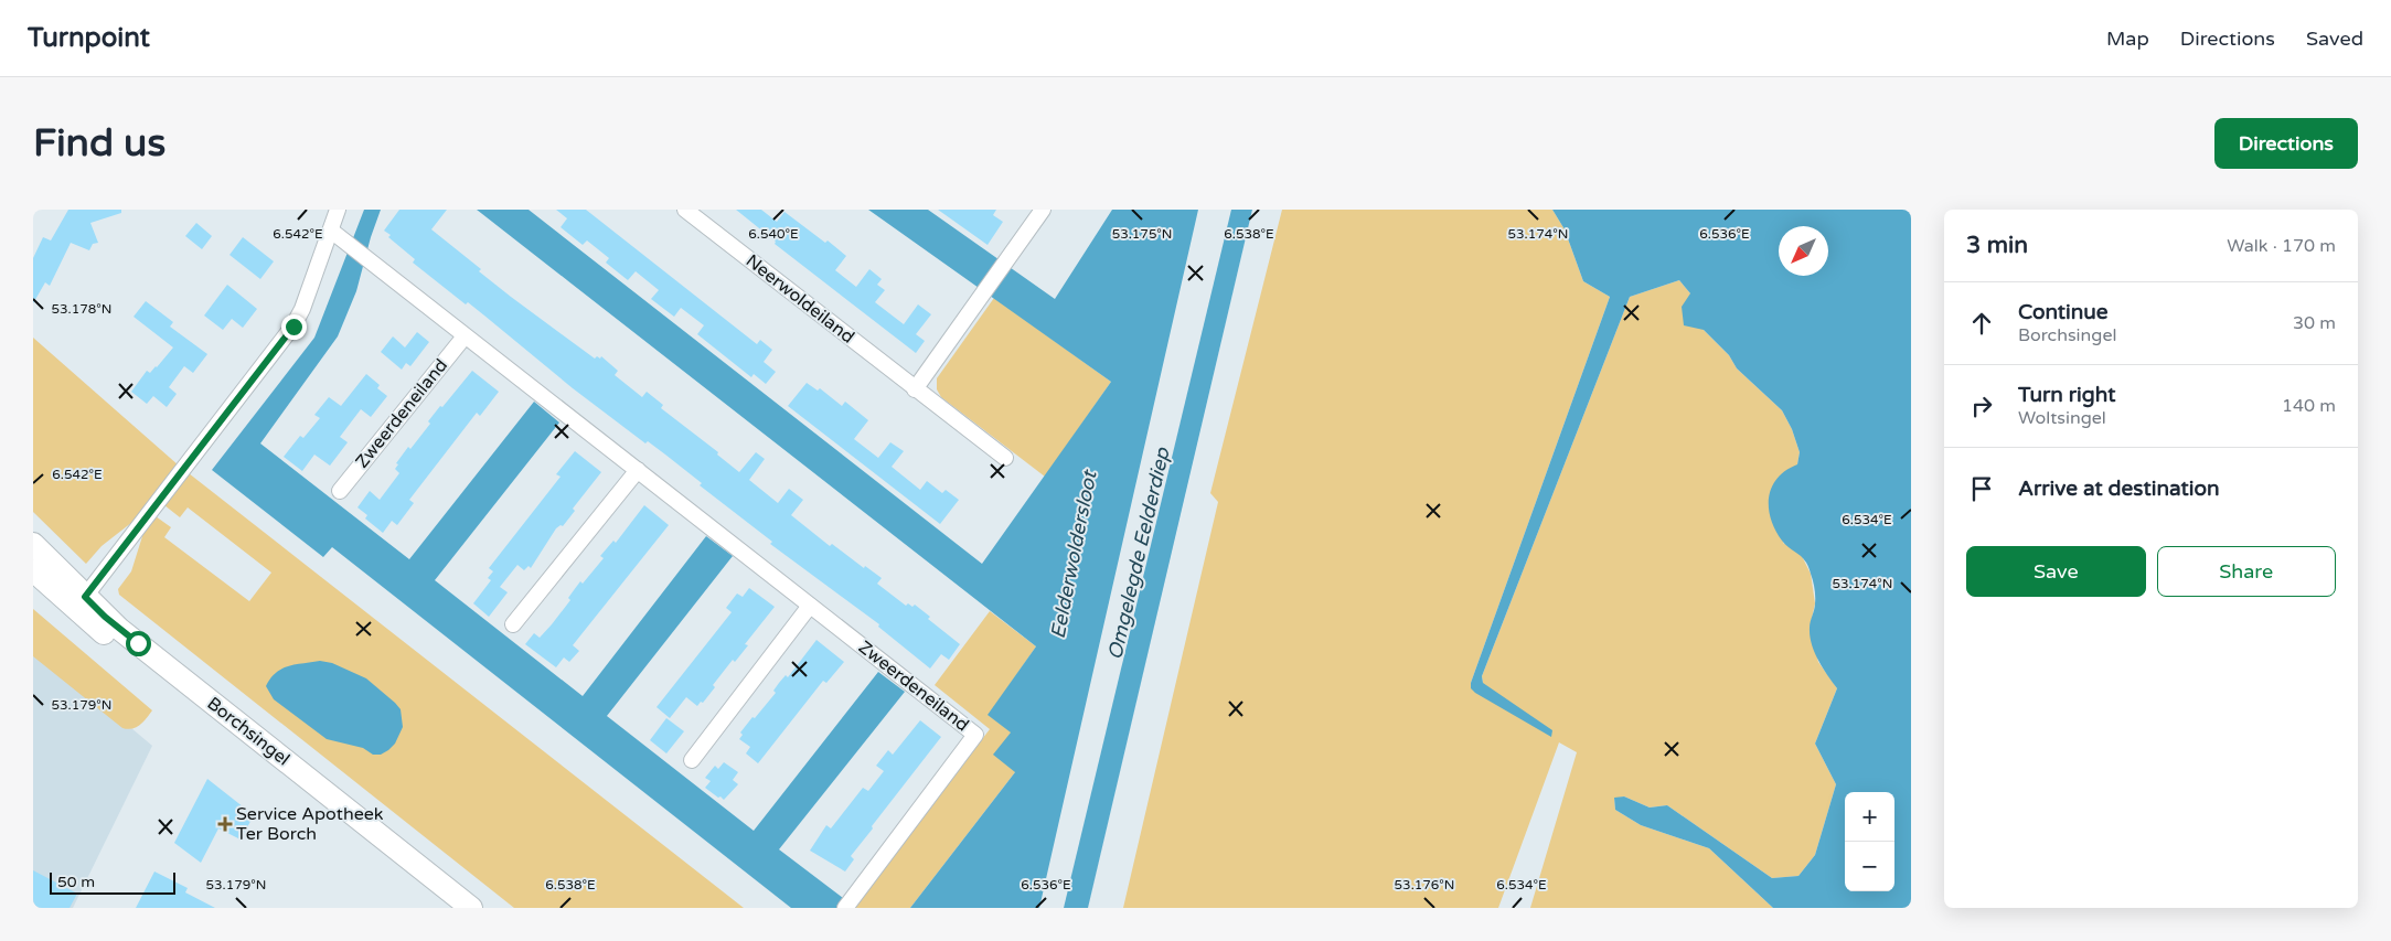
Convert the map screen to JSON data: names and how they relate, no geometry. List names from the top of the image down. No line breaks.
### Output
{"streets":{"main road":["Borchsingel"],"street":["Neerwoldeiland","Zweerdeneiland"]},"water":["Omgelegde Eelderdiep","Eelderwoldersloot"],"places":{"health":["Service Apotheek Ter Borch"]},"scale_bar":"50 m","north":"bottom left","page":{"header":"Turnpoint","nav":["Map","Directions","Saved"],"buttons":["Directions",["Save","Share"]],"title":"Find us","heading":["3 min","Walk · 170 m"],"list":[["Continue","Borchsingel","30 m"],["Turn right","Woltsingel","140 m"],"Arrive at destination"],"map_buttons":["+","−"],"scale":"50 m"},"coordinates":["53.175°N","6.542°E","6.540°E","6.538°E","53.174°N","6.536°E","53.178°N","6.534°E","53.179°N","53.176°N"]}
